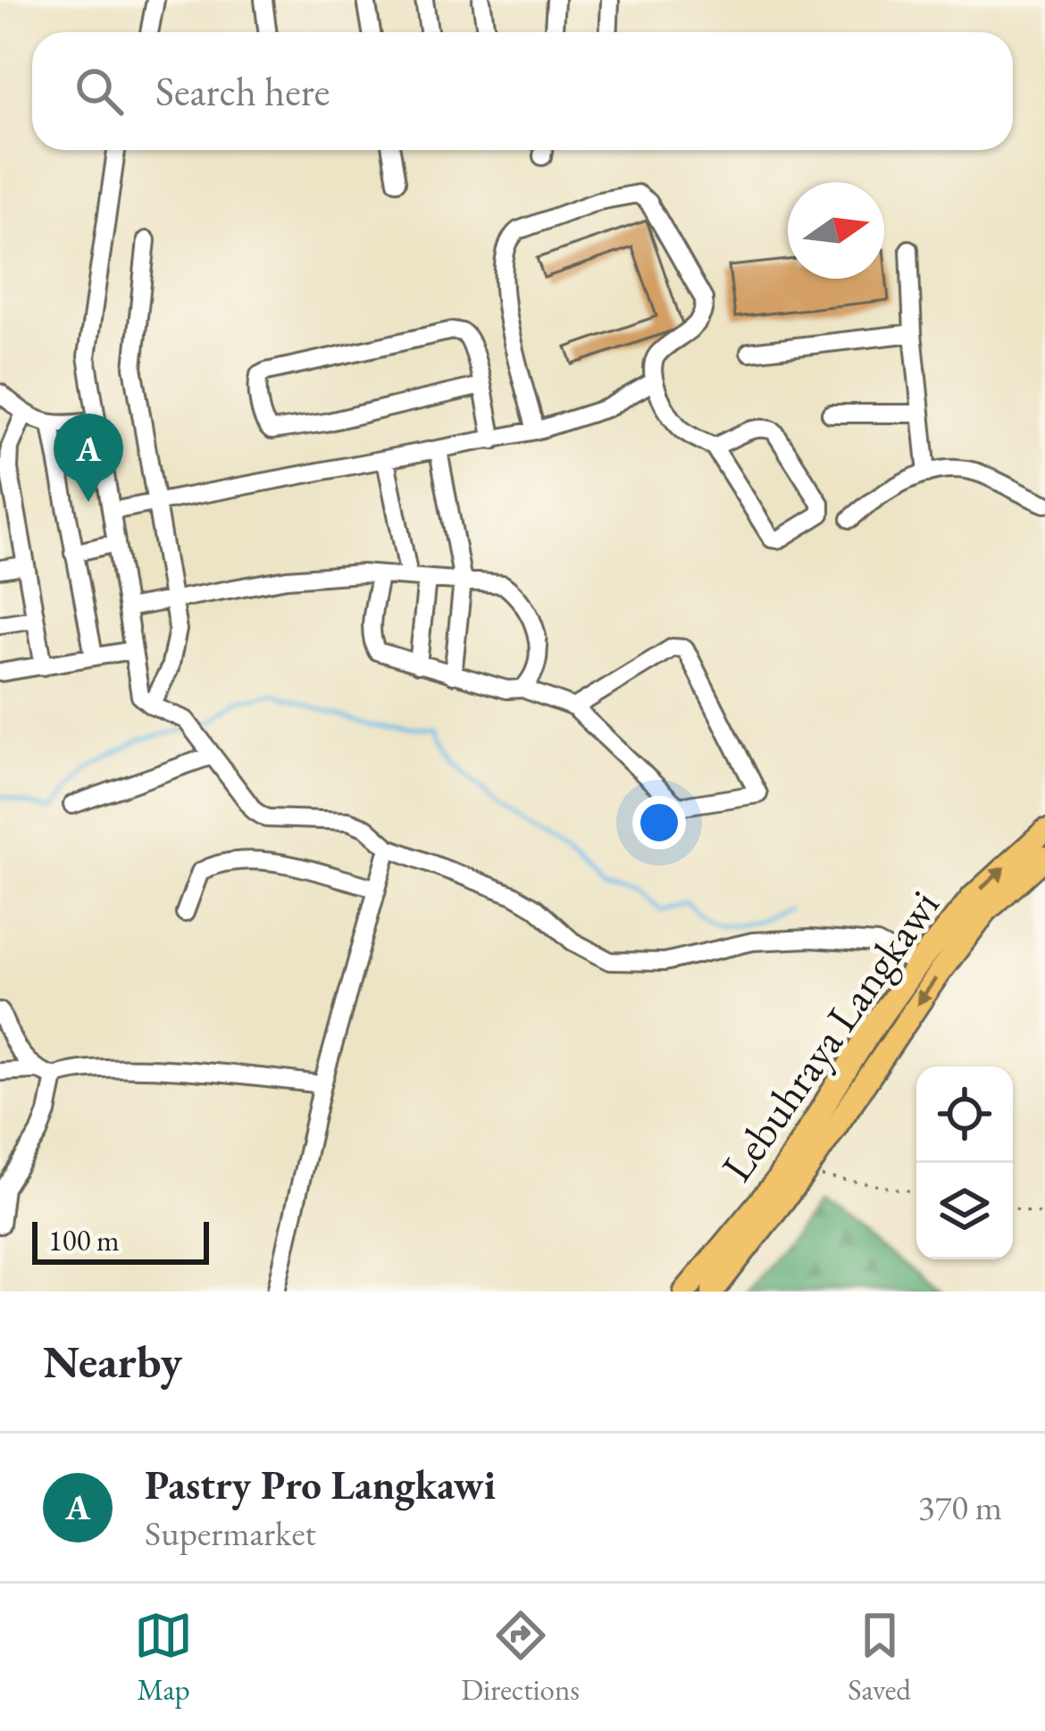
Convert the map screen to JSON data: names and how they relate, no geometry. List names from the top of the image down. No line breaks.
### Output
{"streets":{"main road":["Lebuhraya Langkawi"]},"scale_bar":"100 m","north":"right","page":{"search":"Search here","pins":"A","scale":"100 m","heading":"Nearby","list":[{"mark":"A","name":"Pastry Pro Langkawi","note":"Supermarket","value":"370 m"}],"nav":["Map","Directions","Saved"]}}
